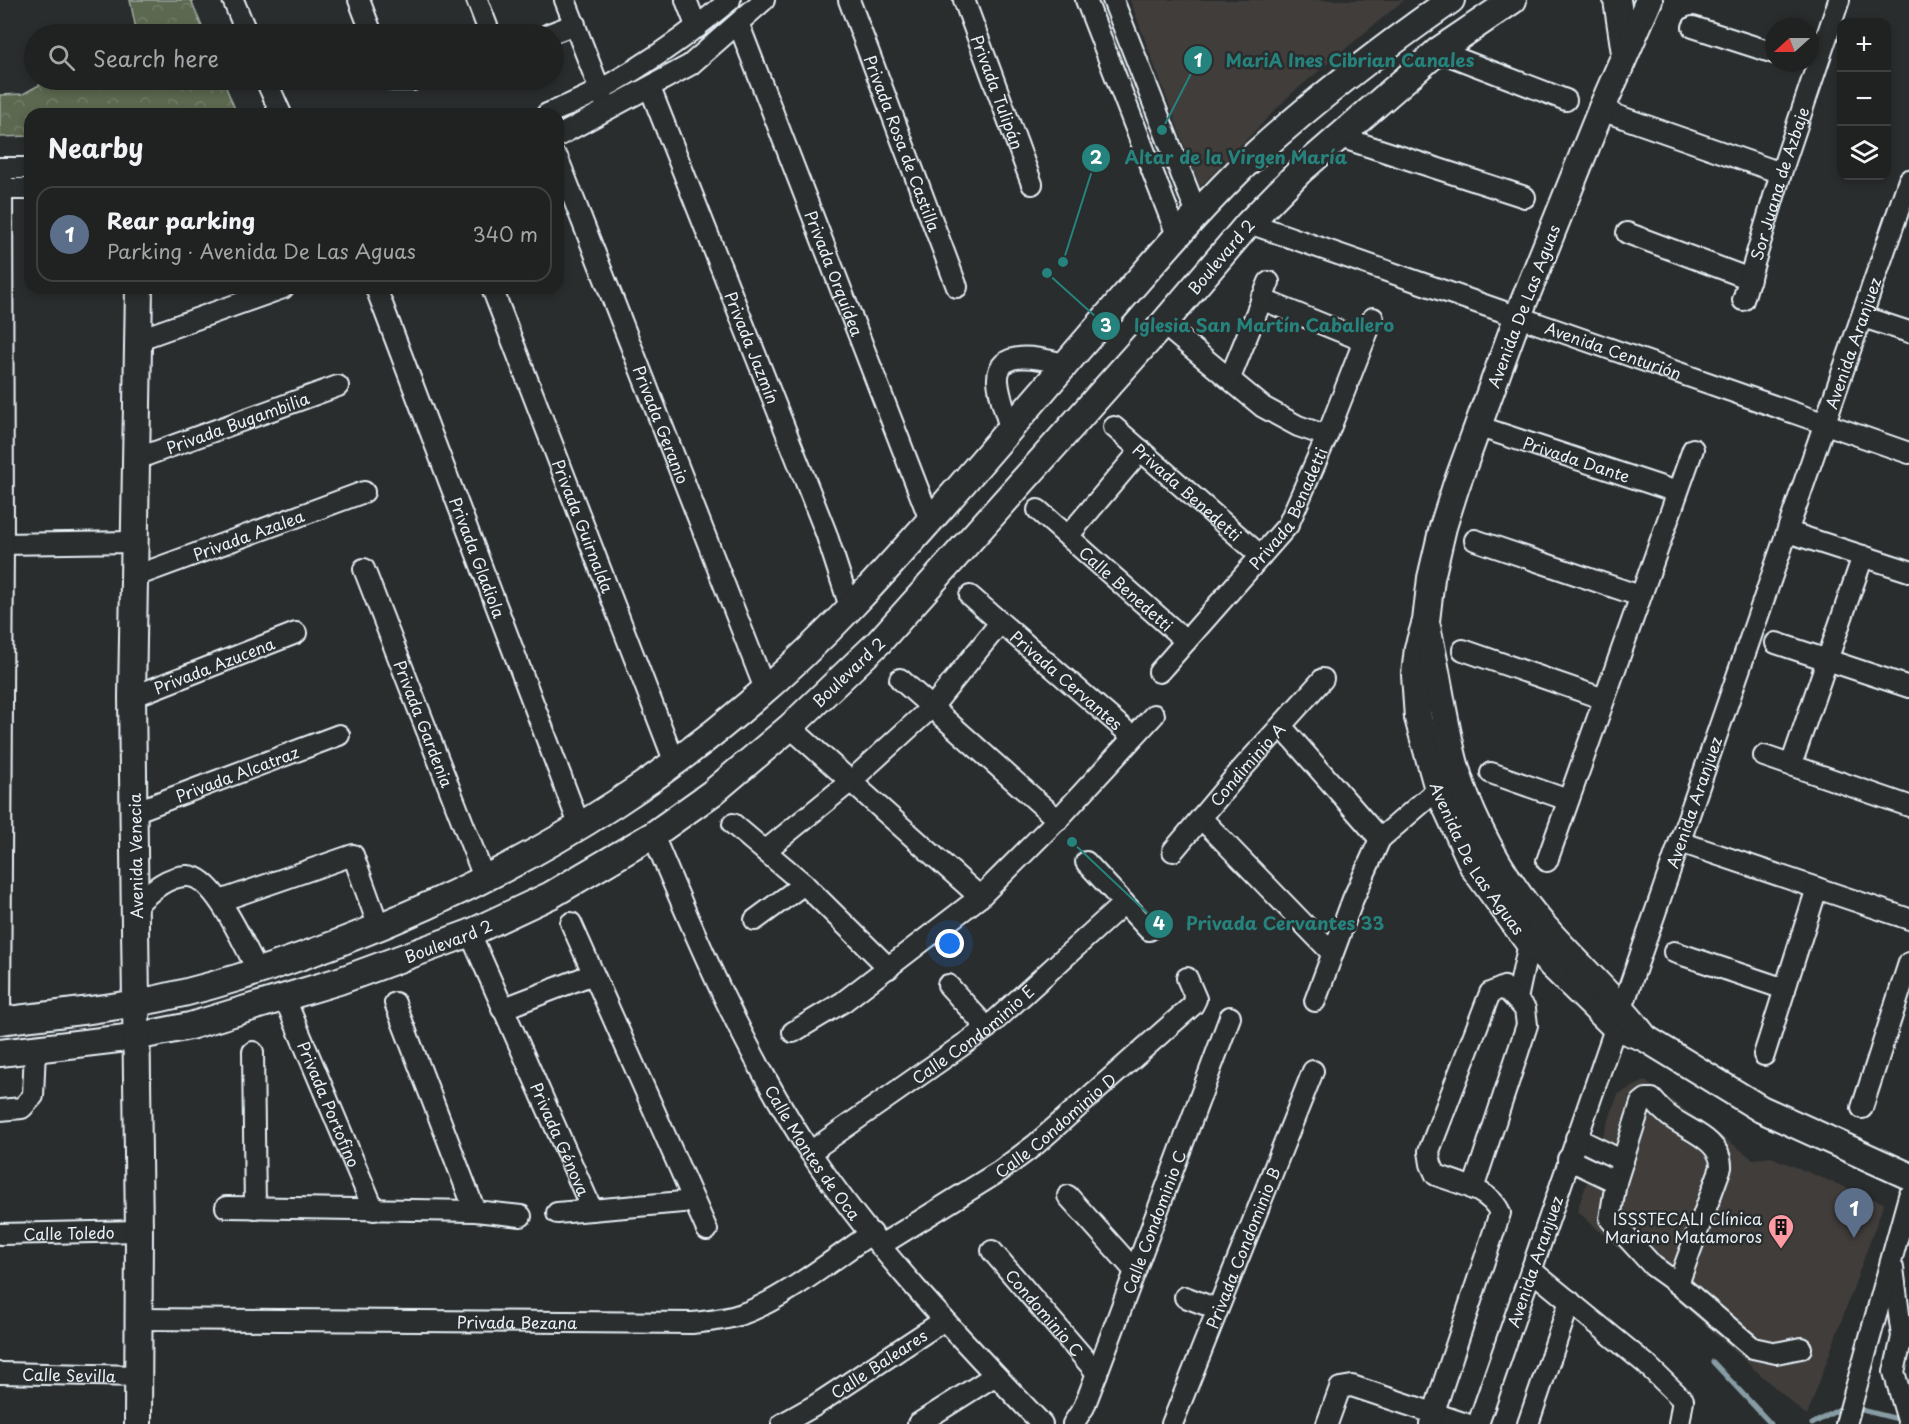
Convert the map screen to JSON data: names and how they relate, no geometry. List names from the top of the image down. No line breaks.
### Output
{"streets":{"main road":["Boulevard 2","Avenida De Las Aguas","Avenida Venecia"],"street":["Privada Tulipán","Privada Rosa de Castilla","Sor Juana de Azbaje","Privada Orquídea","Avenida Aranjuez","Privada Jazmín","Avenida Centurión","Privada Bugambilia","Privada Geranio","Privada Dante","Privada Benedetti","Privada Benadetti","Privada Guirnalda","Privada Azalea","Privada Gladiola","Calle Benedetti","Privada Azucena","Privada Cervantes","Privada Gardenia","Condiminio A","Privada Alcatraz","Calle Condominio E","Privada Portofino","Calle Condominio D","Privada Génova","Calle Montes de Oca","Calle Condominio C","Calle Toledo","Privada Condominio B","Condominio C","Privada Bezana","Calle Baleares","Calle Sevilla"]},"crossings":[["Boulevard 2","Avenida Centurión"],["Boulevard 2","Avenida Venecia"],["Boulevard 2","Privada Portofino"],["Boulevard 2","Privada Génova"],["Boulevard 2","Calle Montes de Oca"],["Avenida De Las Aguas","Avenida Aranjuez"],["Avenida De Las Aguas","Avenida Centurión"],["Avenida De Las Aguas","Privada Dante"],["Avenida Aranjuez","Avenida Centurión"],["Privada Bugambilia","Avenida Venecia"],["Privada Benedetti","Privada Benadetti"],["Privada Benedetti","Calle Benedetti"],["Privada Benadetti","Calle Benedetti"],["Privada Azalea","Avenida Venecia"],["Privada Azucena","Avenida Venecia"],["Privada Alcatraz","Avenida Venecia"],["Avenida Venecia","Calle Toledo"],["Avenida Venecia","Privada Bezana"],["Avenida Venecia","Calle Sevilla"],["Calle Condominio E","Calle Montes de Oca"],["Calle Condominio D","Calle Montes de Oca"],["Calle Condominio D","Privada Bezana"],["Calle Montes de Oca","Privada Bezana"],["Calle Montes de Oca","Calle Baleares"],["Calle Condominio C","Condominio C"]],"places":{"other":["MariA Ines Cibrian Canales","Altar de la Virgen María","Iglesia San Martín Caballero","Privada Cervantes 33"],"building":["ISSSTECALI Clínica Mariano Matamoros"]},"north":"left","page":{"map_buttons":["+","−"],"search":"Search here","heading":"Nearby","list":[{"mark":"1","name":"Rear parking","note":"Parking · Avenida De Las Aguas","value":"340 m"}],"pins":"1"}}
